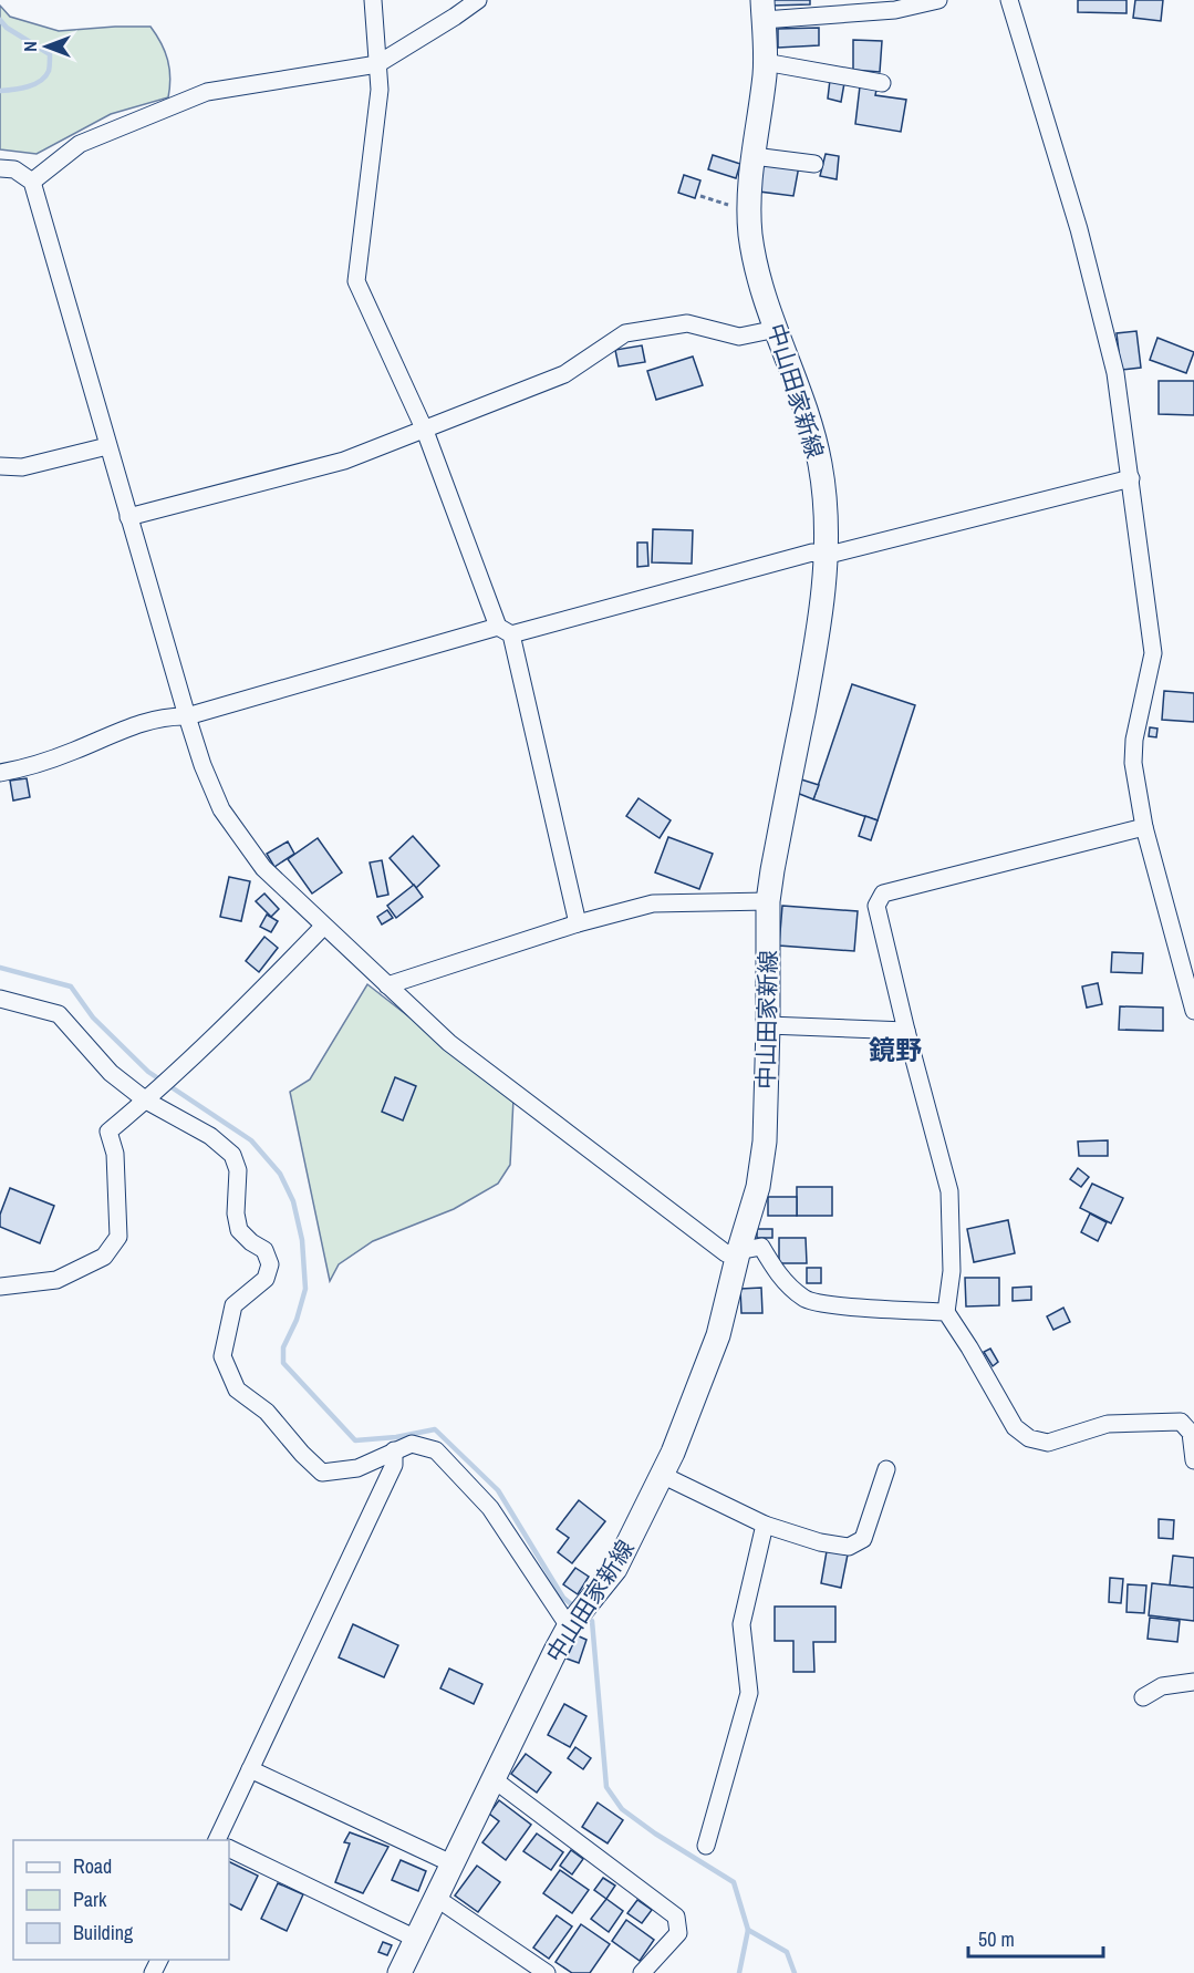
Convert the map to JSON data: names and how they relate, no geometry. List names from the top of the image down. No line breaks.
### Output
{"streets":{"main road":["中山田家新線"]},"districts":["鏡野"],"legend":["Road","Park","Building"],"scale_bar":"50 m","north":"left"}
